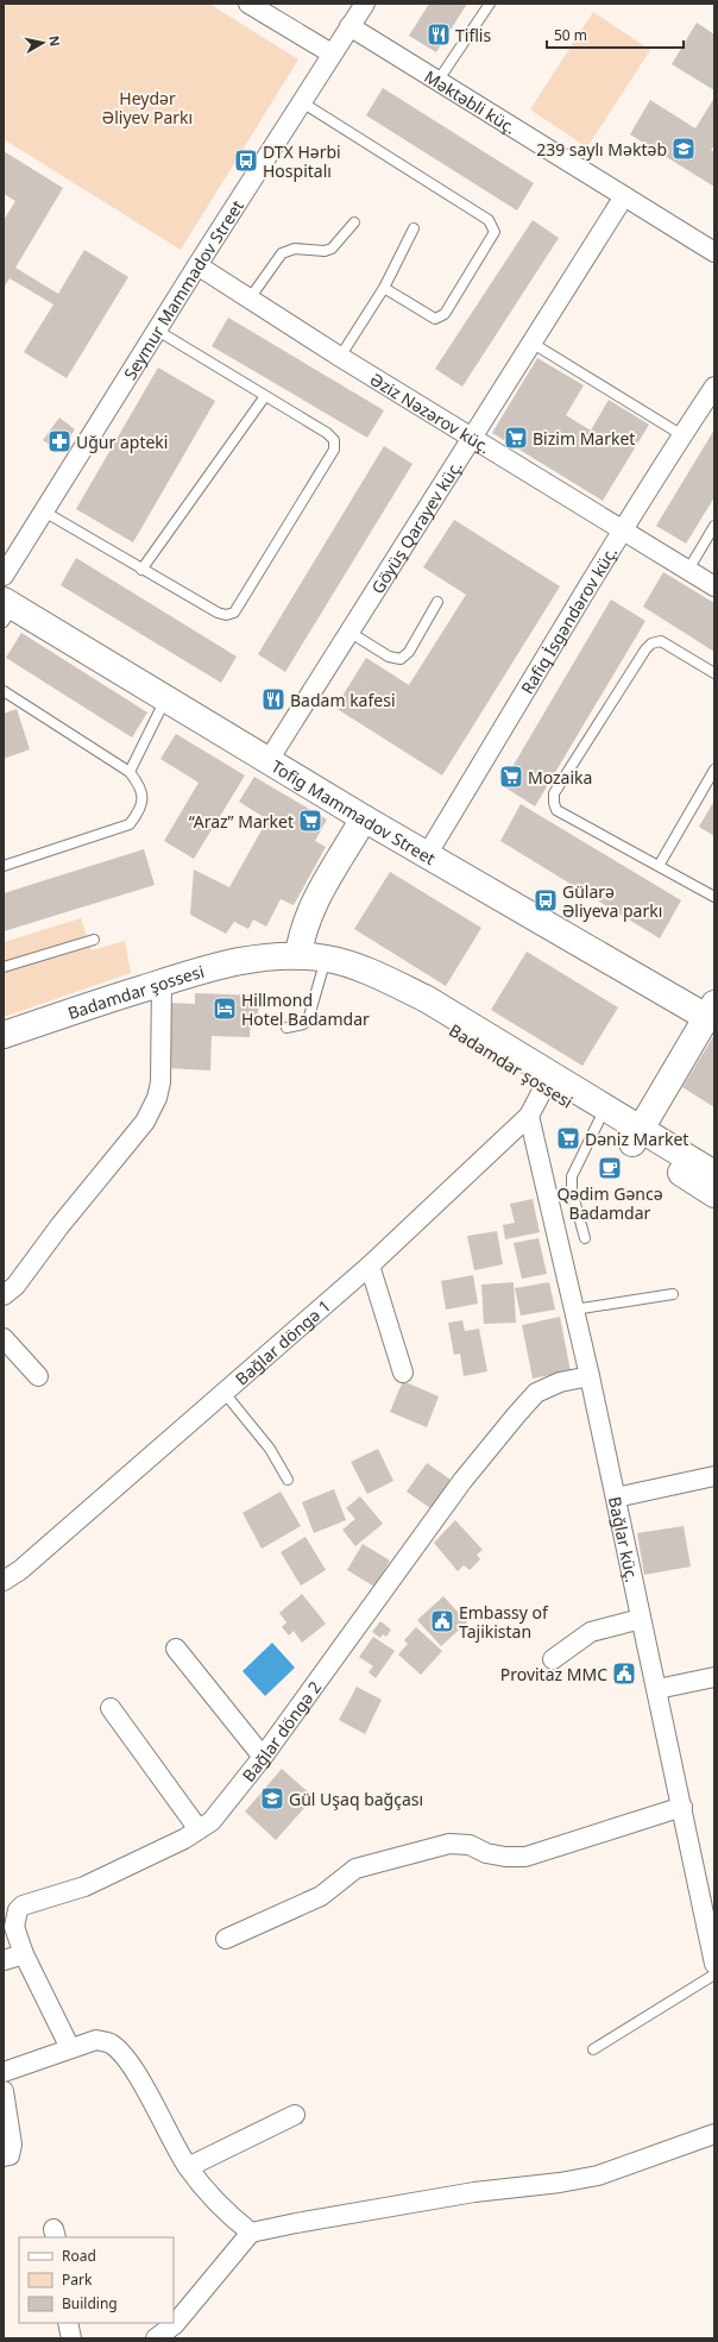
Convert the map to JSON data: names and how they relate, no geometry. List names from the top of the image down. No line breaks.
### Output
{"streets":{"main road":["Tofig Mammadov Street","Badamdar şossesi"],"street":["Məktəbli küç.","Seymur Mammadov Street","Əziz Nəzərov küç.","Göyüş Qarayev küç.","Rafiq İsgəndərov küç.","Bağlar döngə 1","Bağlar küç.","Bağlar döngə 2"]},"crossings":[["Məktəbli küç.","Seymur Mammadov Street"],["Məktəbli küç.","Göyüş Qarayev küç."],["Seymur Mammadov Street","Əziz Nəzərov küç."],["Əziz Nəzərov küç.","Göyüş Qarayev küç."],["Əziz Nəzərov küç.","Rafiq İsgəndərov küç."],["Göyüş Qarayev küç.","Tofig Mammadov Street"],["Rafiq İsgəndərov küç.","Tofig Mammadov Street"],["Badamdar şossesi","Bağlar döngə 1"],["Bağlar döngə 1","Bağlar küç."],["Bağlar küç.","Bağlar döngə 2"]],"parks":["Heydər Əliyev Parkı"],"places":{"restaurant":["Tiflis","Badam kafesi"],"school or university":["239 saylı Məktəb","Gül Uşaq bağçası"],"bus stop":["DTX Hərbi Hospitalı","Gülarə Əliyeva parkı"],"supermarket":["Bizim Market","Mozaika","“Araz” Market","Dəniz Market"],"pharmacy":["Uğur apteki"],"hotel":["Hillmond Hotel Badamdar"],"cafe":["Qədim Gəncə Badamdar"],"public building":["Embassy of Tajikistan","Provitaz MMC"]},"legend":["Road","Park","Building"],"scale_bar":"50 m","north":"right"}
